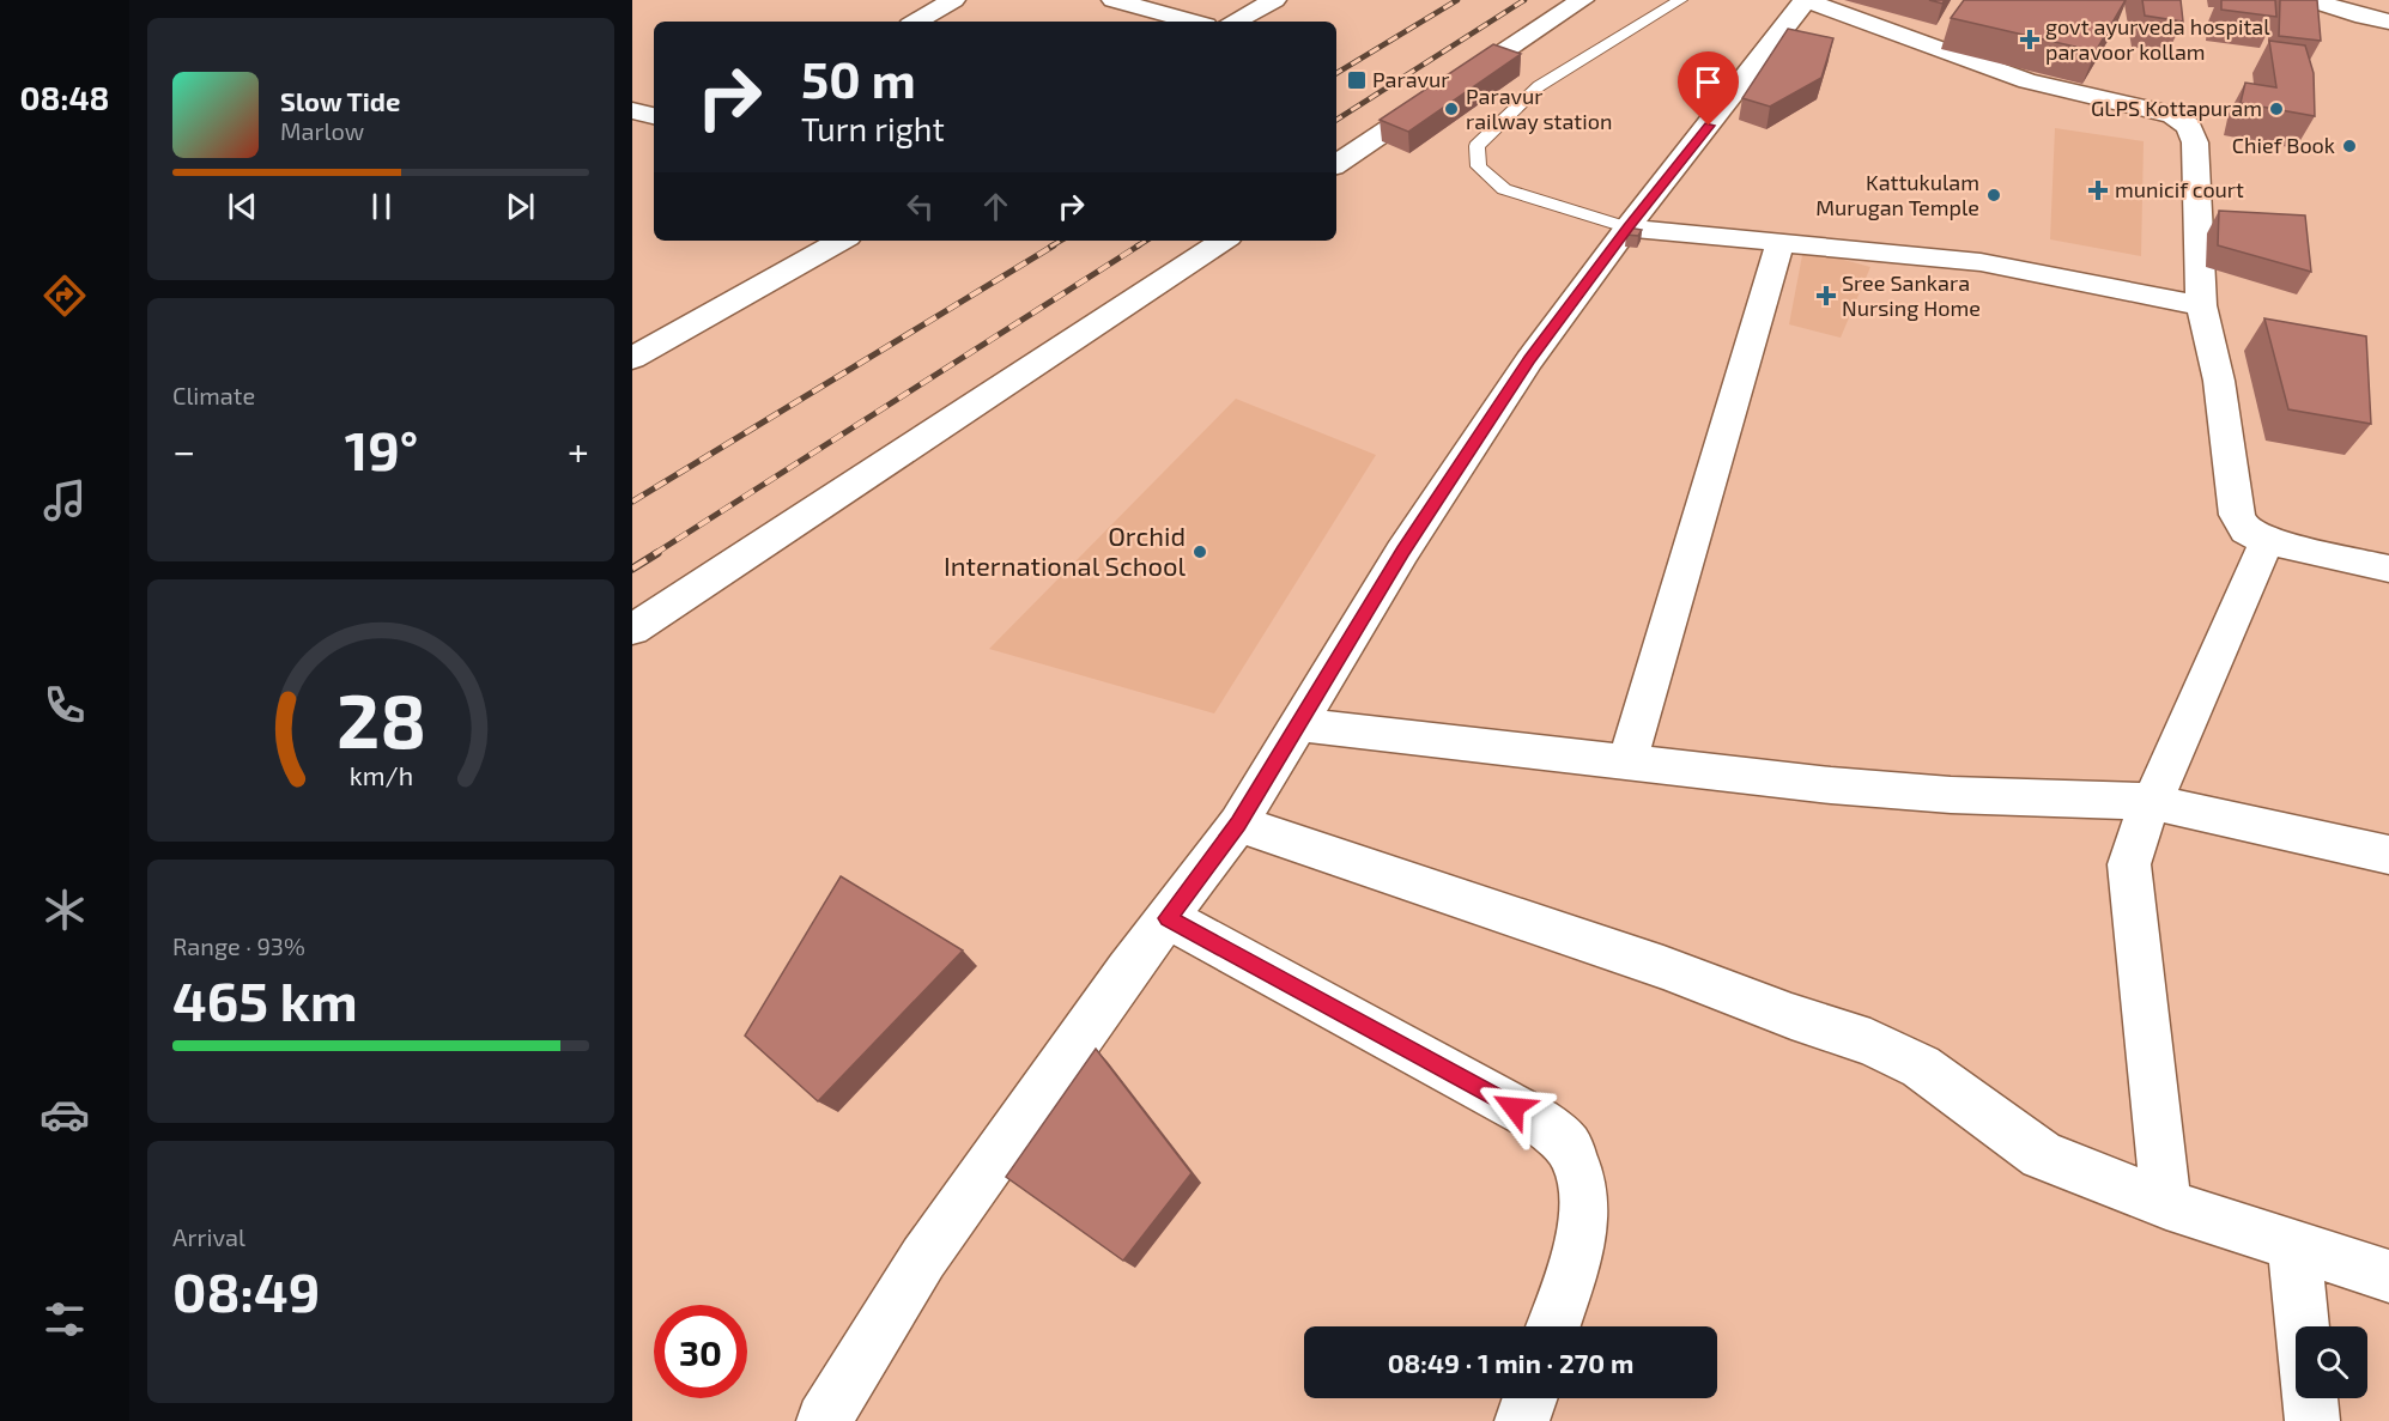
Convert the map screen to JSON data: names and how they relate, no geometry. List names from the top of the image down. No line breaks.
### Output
{"places":{"health":["govt ayurveda hospital paravoor kollam","municif court","Sree Sankara Nursing Home"],"transit":["Paravur"],"other":["Paravur railway station","GLPS Kottapuram","Chief Book","Kattukulam Murugan Temple","Orchid International School"]},"page":{"tabs":"08:48","turn":["50 m","Turn right"],"song":["Slow Tide","Marlow"],"tile":["Climate",["Range · 93%","465 km"],["Arrival","08:49"]],"heat":["−","19°","+"],"limit":"30","trip":"08:49 · 1 min · 270 m","gauge":["28","km/h"]}}
